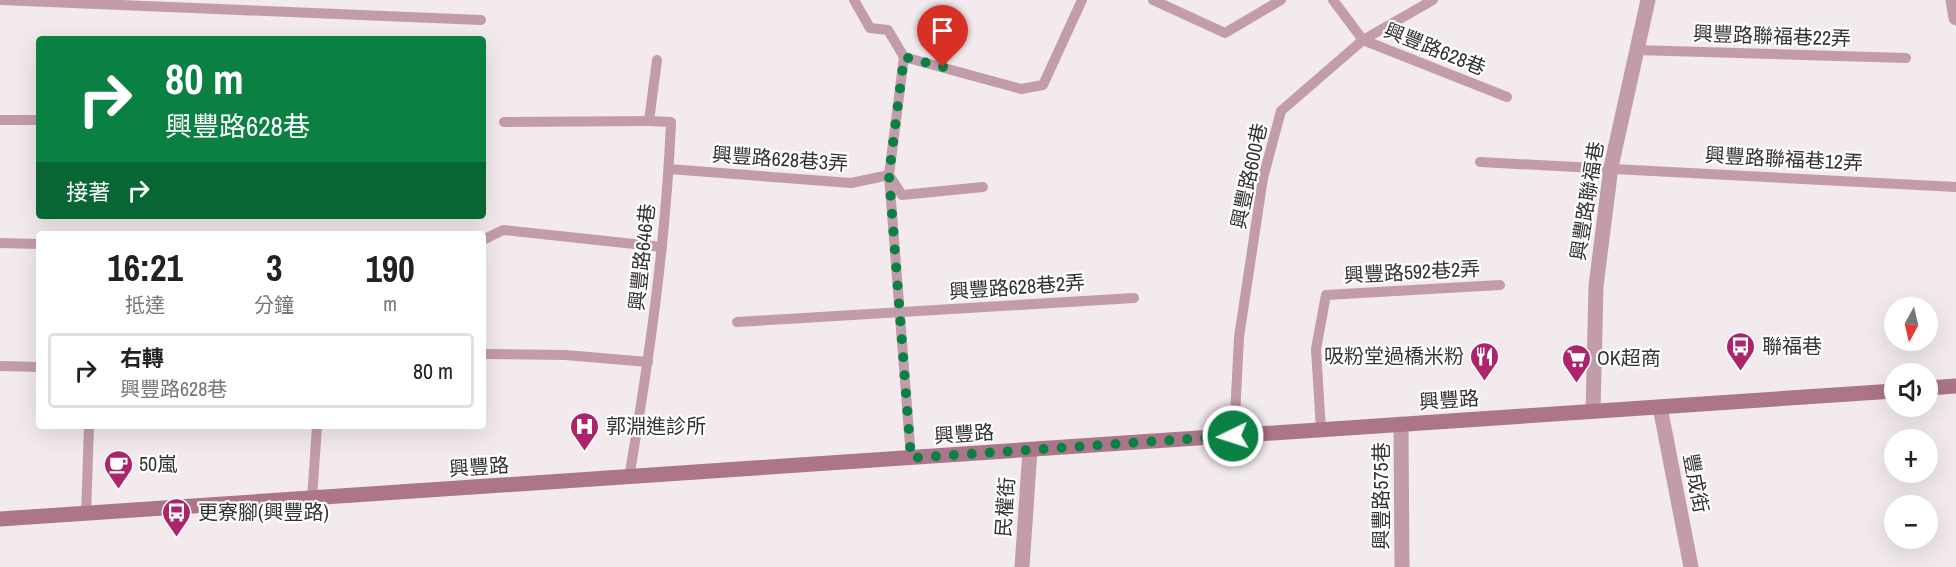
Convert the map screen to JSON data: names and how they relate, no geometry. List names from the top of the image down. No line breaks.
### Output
{"streets":{"main road":["興豐路"],"street":["興豐路聯福巷","豐成街","興豐路575巷","民權街"],"lane":["興豐路聯福巷22弄","興豐路628巷","興豐路628巷3弄","興豐路聯福巷12弄","興豐路600巷","興豐路646巷","興豐路592巷2弄","興豐路628巷2弄"]},"crossings":[["興豐路聯福巷22弄","興豐路聯福巷"],["興豐路628巷","興豐路600巷"],["興豐路628巷3弄","興豐路646巷"],["興豐路聯福巷12弄","興豐路聯福巷"],["興豐路600巷","興豐路"],["興豐路聯福巷","興豐路"],["興豐路646巷","興豐路"],["興豐路592巷2弄","興豐路"],["興豐路","豐成街"],["興豐路","興豐路575巷"],["興豐路","民權街"]],"places":{"bus stop":["聯福巷","更寮腳(興豐路)"],"restaurant":["吸粉堂過橋米粉"],"supermarket":["OK超商"],"hospital":["郭淵進診所"],"cafe":["50嵐"]},"north":"bottom","page":{"turn":["80 m","興豐路628巷"],"then":"接著","eta":["16:21","抵達","3","分鐘","190","m"],"map_buttons":["+","−"],"list":[{"name":"右轉","note":"興豐路628巷","value":"80 m"}]}}
